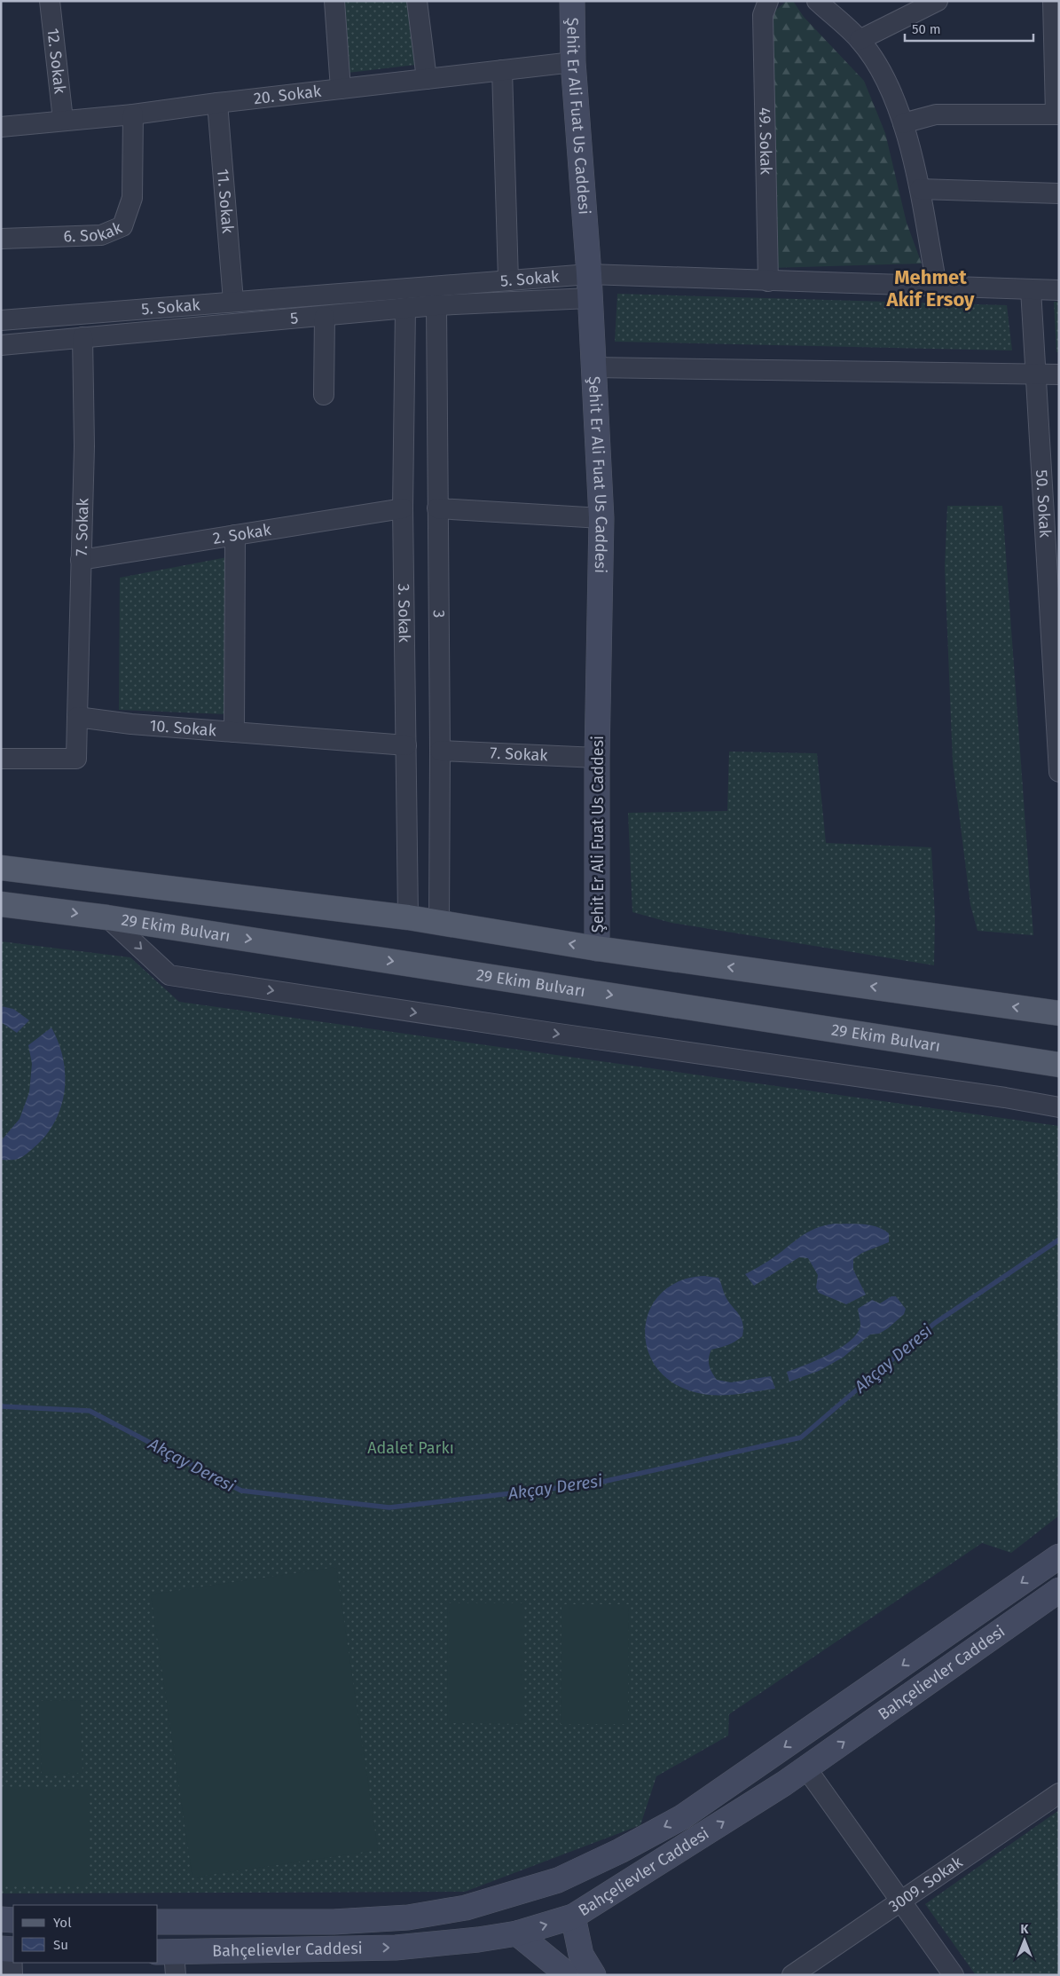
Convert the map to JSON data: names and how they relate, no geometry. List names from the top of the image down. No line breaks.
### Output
{"streets":{"main road":["29 Ekim Bulvarı"],"street":["12. Sokak","20. Sokak","Şehit Er Ali Fuat Us Caddesi","49. Sokak","11. Sokak","6. Sokak","5. Sokak","5","50. Sokak","7. Sokak","2. Sokak","3. Sokak","3","10. Sokak","Bahçelievler Caddesi","3009. Sokak"]},"crossings":[["12. Sokak","20. Sokak"],["20. Sokak","Şehit Er Ali Fuat Us Caddesi"],["20. Sokak","11. Sokak"],["20. Sokak","6. Sokak"],["Şehit Er Ali Fuat Us Caddesi","5. Sokak"],["Şehit Er Ali Fuat Us Caddesi","5"],["Şehit Er Ali Fuat Us Caddesi","7. Sokak"],["49. Sokak","5. Sokak"],["11. Sokak","5. Sokak"],["5. Sokak","50. Sokak"],["5","7. Sokak"],["5","3. Sokak"],["5","3"],["7. Sokak","2. Sokak"],["7. Sokak","3"],["7. Sokak","10. Sokak"],["2. Sokak","3. Sokak"],["3. Sokak","10. Sokak"]],"districts":["Mehmet Akif Ersoy"],"water":["Akçay Deresi"],"parks":["Adalet Parkı"],"legend":["Yol","Su"],"scale_bar":"50 m","north":"top"}
